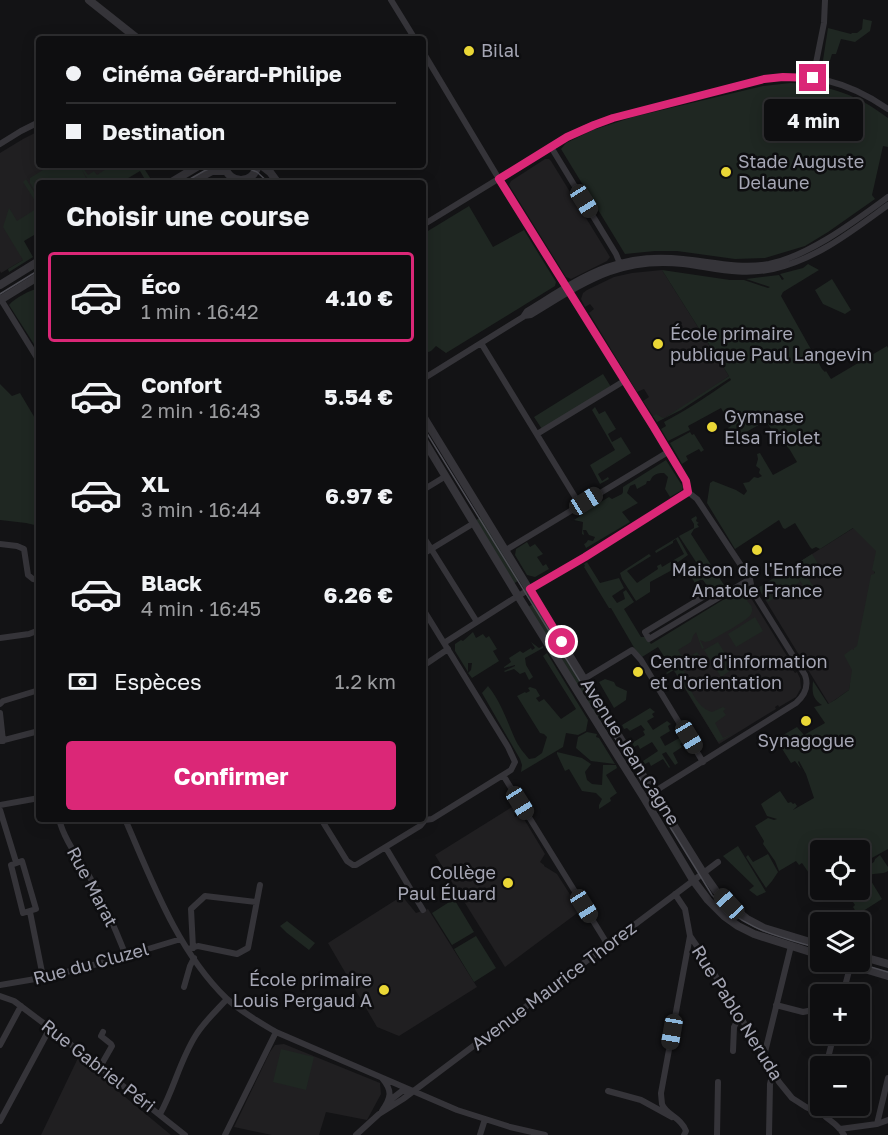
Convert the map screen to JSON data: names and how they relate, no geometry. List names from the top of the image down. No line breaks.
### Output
{"streets":{"street":["Avenue Jean Cagne","Rue Marat","Rue du Cluzel","Avenue Maurice Thorez","Rue Pablo Neruda","Rue Gabriel Péri"]},"crossings":[["Avenue Jean Cagne","Avenue Maurice Thorez"],["Rue Marat","Rue du Cluzel"],["Avenue Maurice Thorez","Rue Pablo Neruda"]],"places":["Bilal","Stade Auguste Delaune","École primaire publique Paul Langevin","Gymnase Elsa Triolet","Maison de l'Enfance Anatole France","Centre d'information et d'orientation","Synagogue","Collège Paul Éluard","École primaire Louis Pergaud A"],"page":{"banner":["Cinéma Gérard-Philipe","Destination"],"bubble":"4 min","heading":"Choisir une course","list":[{"name":"Éco","note":"1 min · 16:42","value":"4.10 €"},{"name":"Confort","note":"2 min · 16:43","value":"5.54 €"},{"name":"XL","note":"3 min · 16:44","value":"6.97 €"},{"name":"Black","note":"4 min · 16:45","value":"6.26 €"}],"pay":["Espèces","1.2 km"],"buttons":"Confirmer","map_buttons":["+","−"]}}
